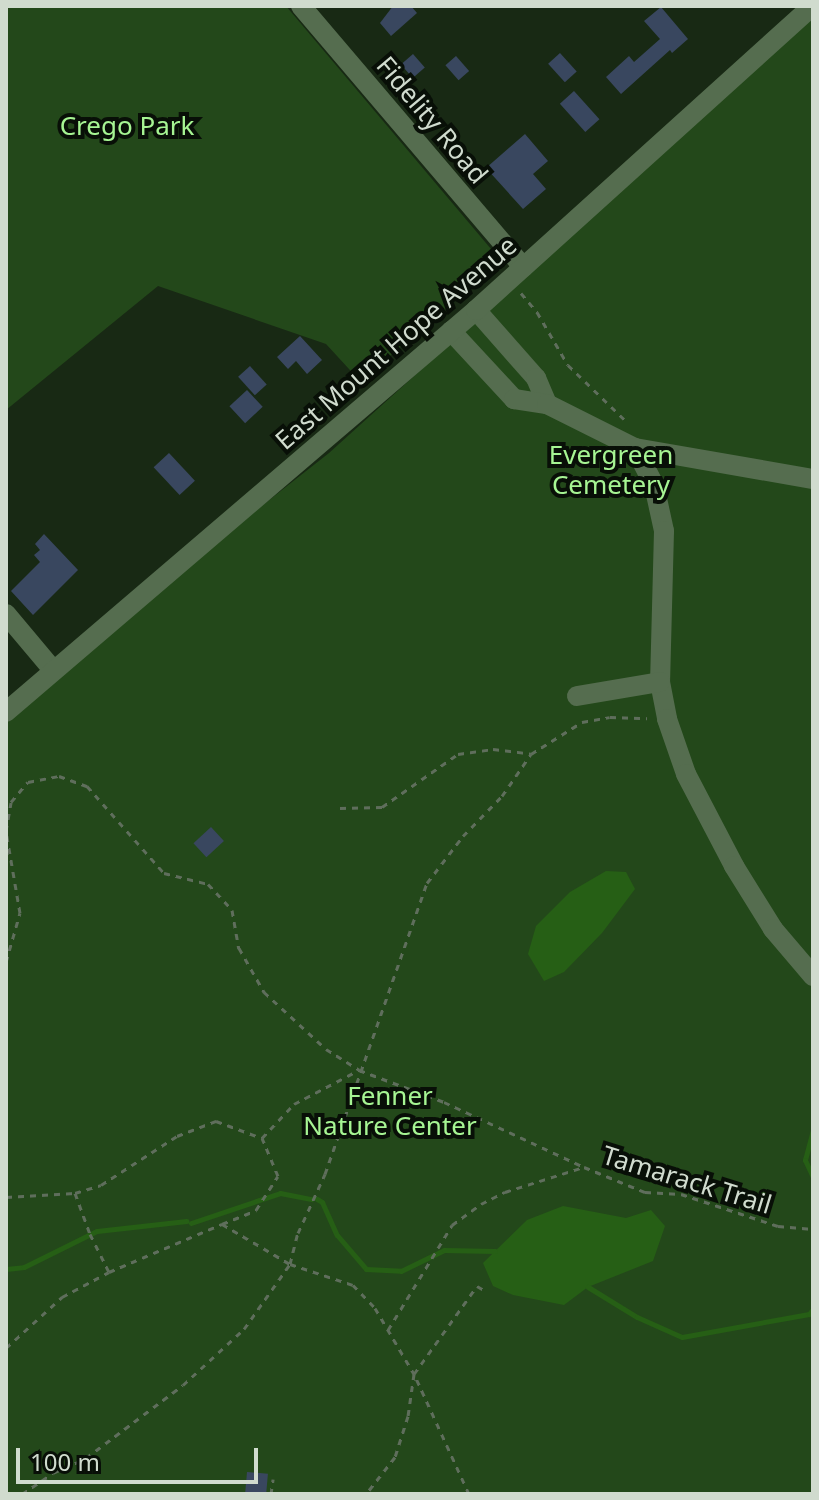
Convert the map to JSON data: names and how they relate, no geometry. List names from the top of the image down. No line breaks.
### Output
{"streets":{"street":["Fidelity Road","East Mount Hope Avenue"],"path":["Tamarack Trail"]},"crossings":[["Fidelity Road","East Mount Hope Avenue"]],"parks":["Crego Park","Evergreen Cemetery","Fenner Nature Center"],"scale_bar":"100 m"}
